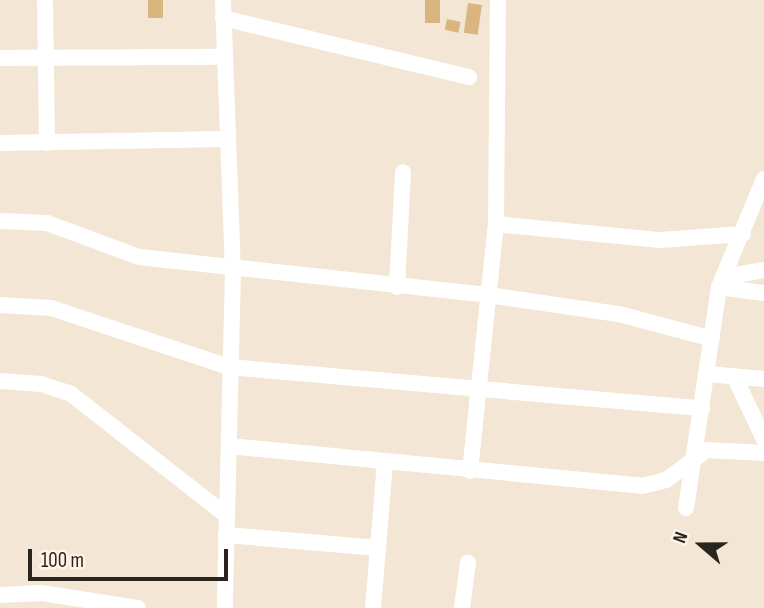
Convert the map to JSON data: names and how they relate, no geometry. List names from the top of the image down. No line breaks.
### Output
{"scale_bar":"100 m","north":"left"}
